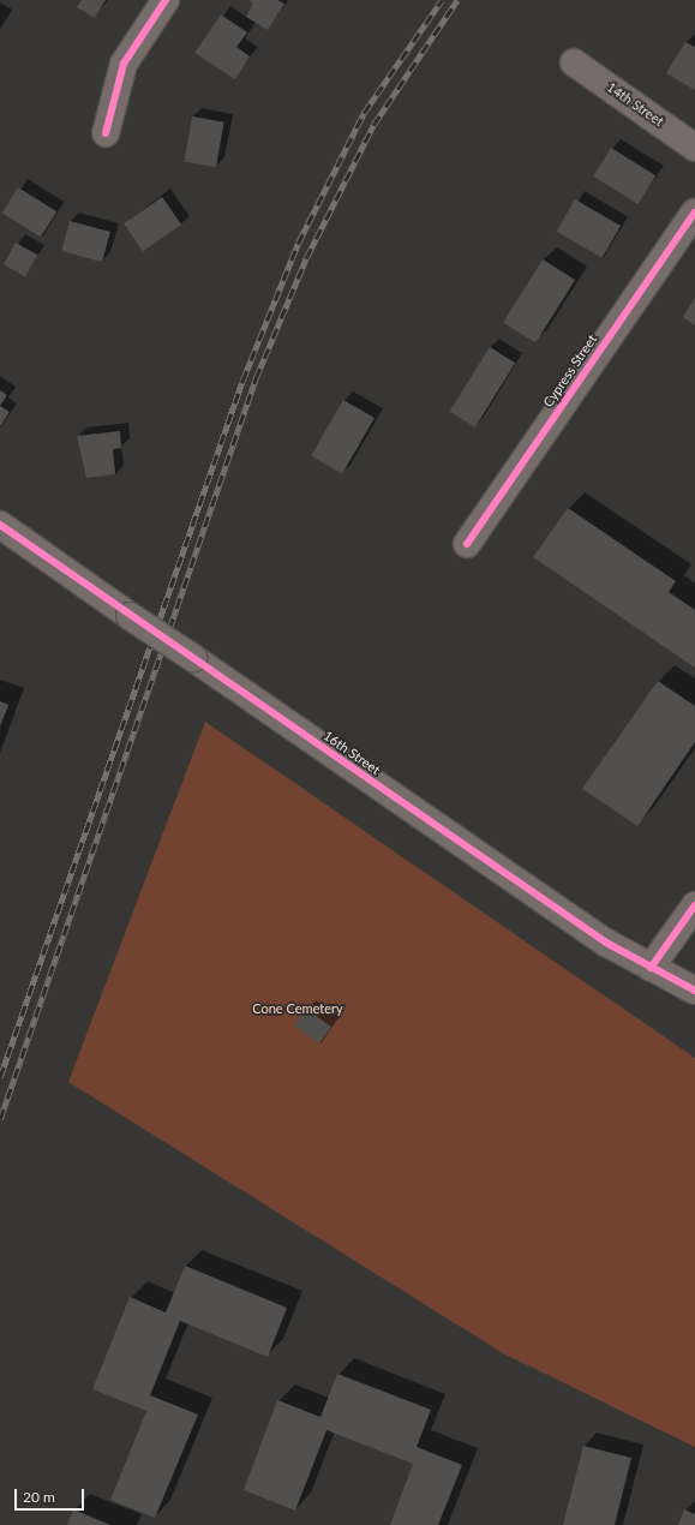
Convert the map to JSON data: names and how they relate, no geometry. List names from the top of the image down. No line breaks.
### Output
{"streets":{"street":["14th Street","Cypress Street","16th Street"]},"parks":["Cone Cemetery"],"scale_bar":"20 m"}
